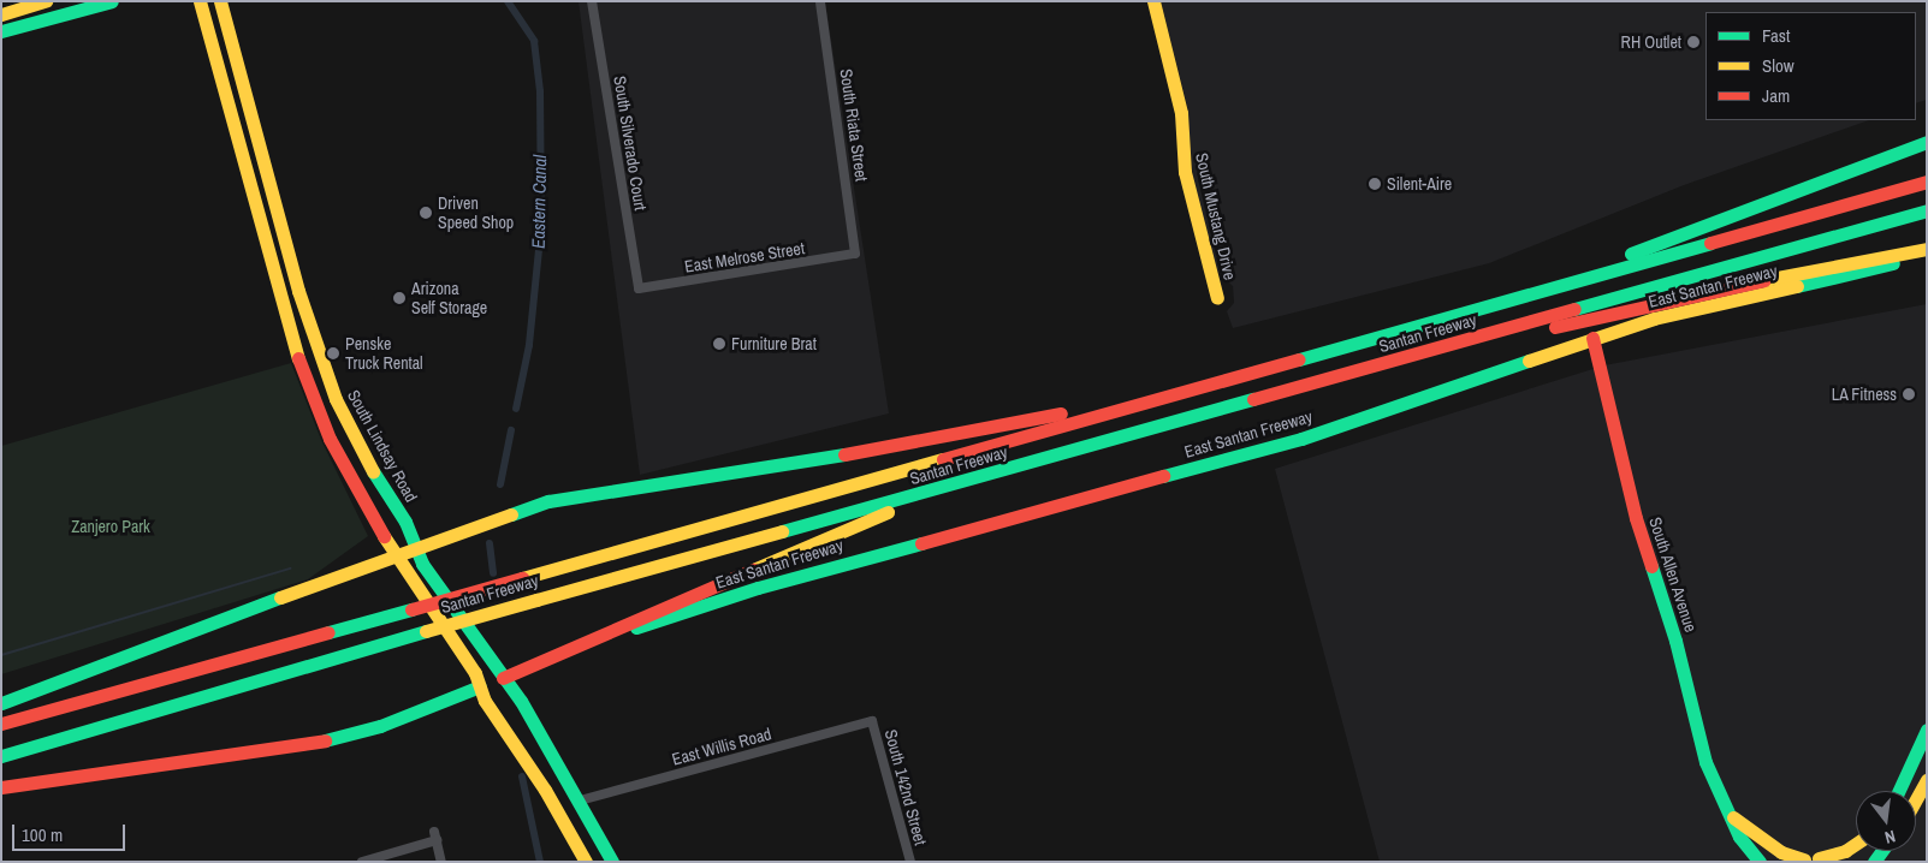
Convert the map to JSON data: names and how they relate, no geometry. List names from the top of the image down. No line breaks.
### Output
{"streets":{"main road":["South Mustang Drive","East Santan Freeway","Santan Freeway","South Lindsay Road","South Allen Avenue"],"street":["South Riata Street","South Silverado Court","East Melrose Street","East Willis Road","South 142nd Street"]},"crossings":[["South Riata Street","East Melrose Street"],["South Silverado Court","East Melrose Street"],["East Santan Freeway","South Allen Avenue"],["South Lindsay Road","East Willis Road"],["East Willis Road","South 142nd Street"]],"water":["Eastern Canal"],"parks":["Zanjero Park"],"places":["RH Outlet","Silent-Aire","Driven Speed Shop","Arizona Self Storage","Furniture Brat","Penske Truck Rental","LA Fitness"],"legend":["Fast","Slow","Jam"],"scale_bar":"100 m","north":"bottom"}
